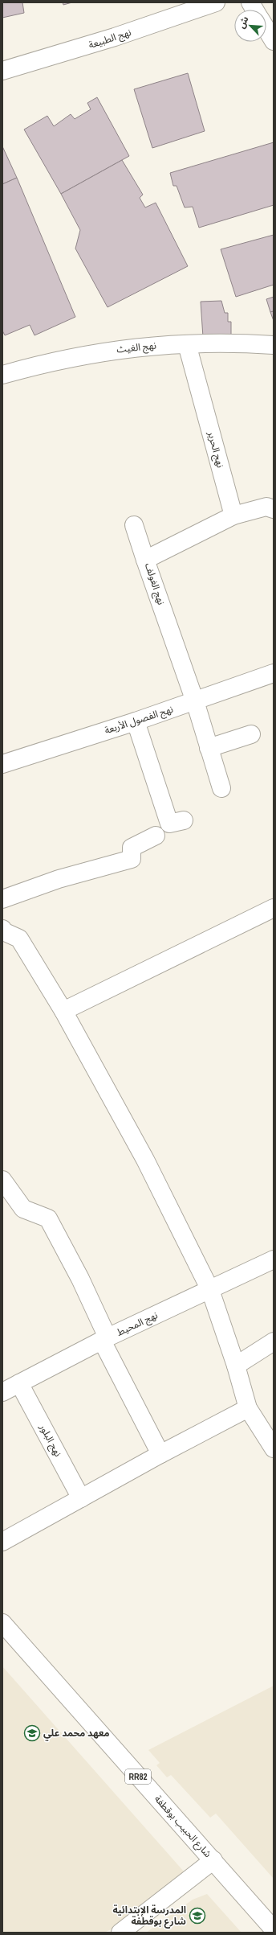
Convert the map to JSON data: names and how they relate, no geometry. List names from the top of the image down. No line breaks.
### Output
{"streets":{"street":["نهج الطبيعة","نهج الغيث","نهج الحرير","نهج الغولف","نهج الفصول الأربعة","نهج المحيط","نهج البلور","RR82","شارع الحبيب بوقطفة"]},"crossings":[["نهج الغيث","نهج الحرير"],["نهج الحرير","نهج الغولف"],["نهج الغولف","نهج الفصول الأربعة"],["نهج المحيط","نهج البلور"]],"places":{"school or university":["معهد محمد علي","المدرسة الإبتدائية شارع بوقطفة"]},"north":"top left"}
